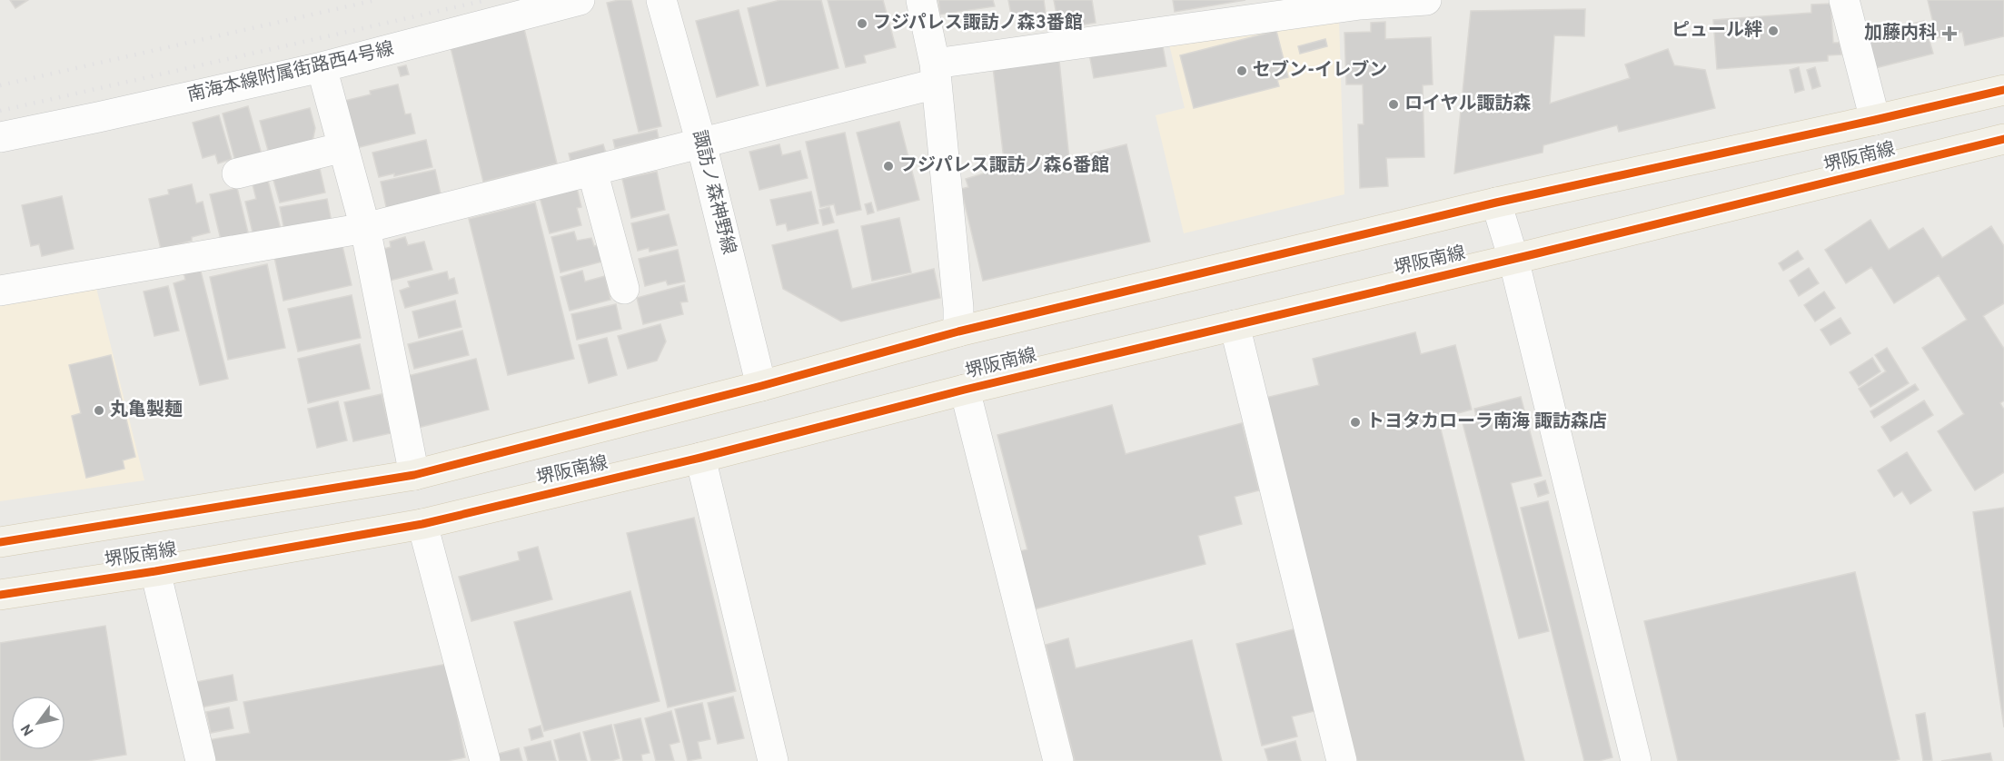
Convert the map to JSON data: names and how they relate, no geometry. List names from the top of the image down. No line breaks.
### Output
{"streets":{"main road":["堺阪南線"],"street":["南海本線附属街路西4号線","諏訪ノ森神野線"]},"crossings":[["堺阪南線","諏訪ノ森神野線"]],"places":{"other":["フジパレス諏訪ノ森3番館","ピュール絆","セブン-イレブン","ロイヤル諏訪森","フジパレス諏訪ノ森6番館","丸亀製麺","トヨタカローラ南海 諏訪森店"],"health":["加藤内科"]},"north":"bottom left"}
